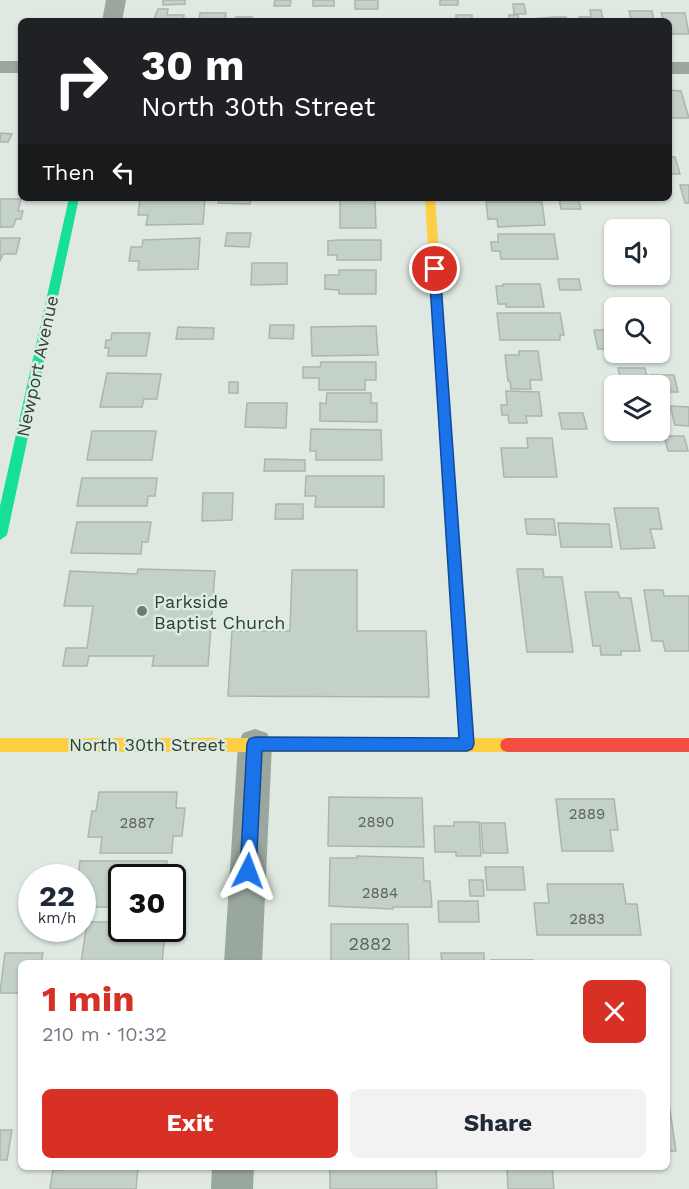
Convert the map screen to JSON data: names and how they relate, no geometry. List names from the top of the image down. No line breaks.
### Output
{"streets":{"main road":["Newport Avenue","North 30th Street"]},"places":["Parkside Baptist Church"],"house_numbers":["2889","2890","2887","2884","2883","2882"],"page":{"turn":["30 m","North 30th Street"],"then":"Then","speed":"22 km/h","limit":"30","heading":["1 min","210 m · 10:32"],"buttons":["Exit","Share"]}}
